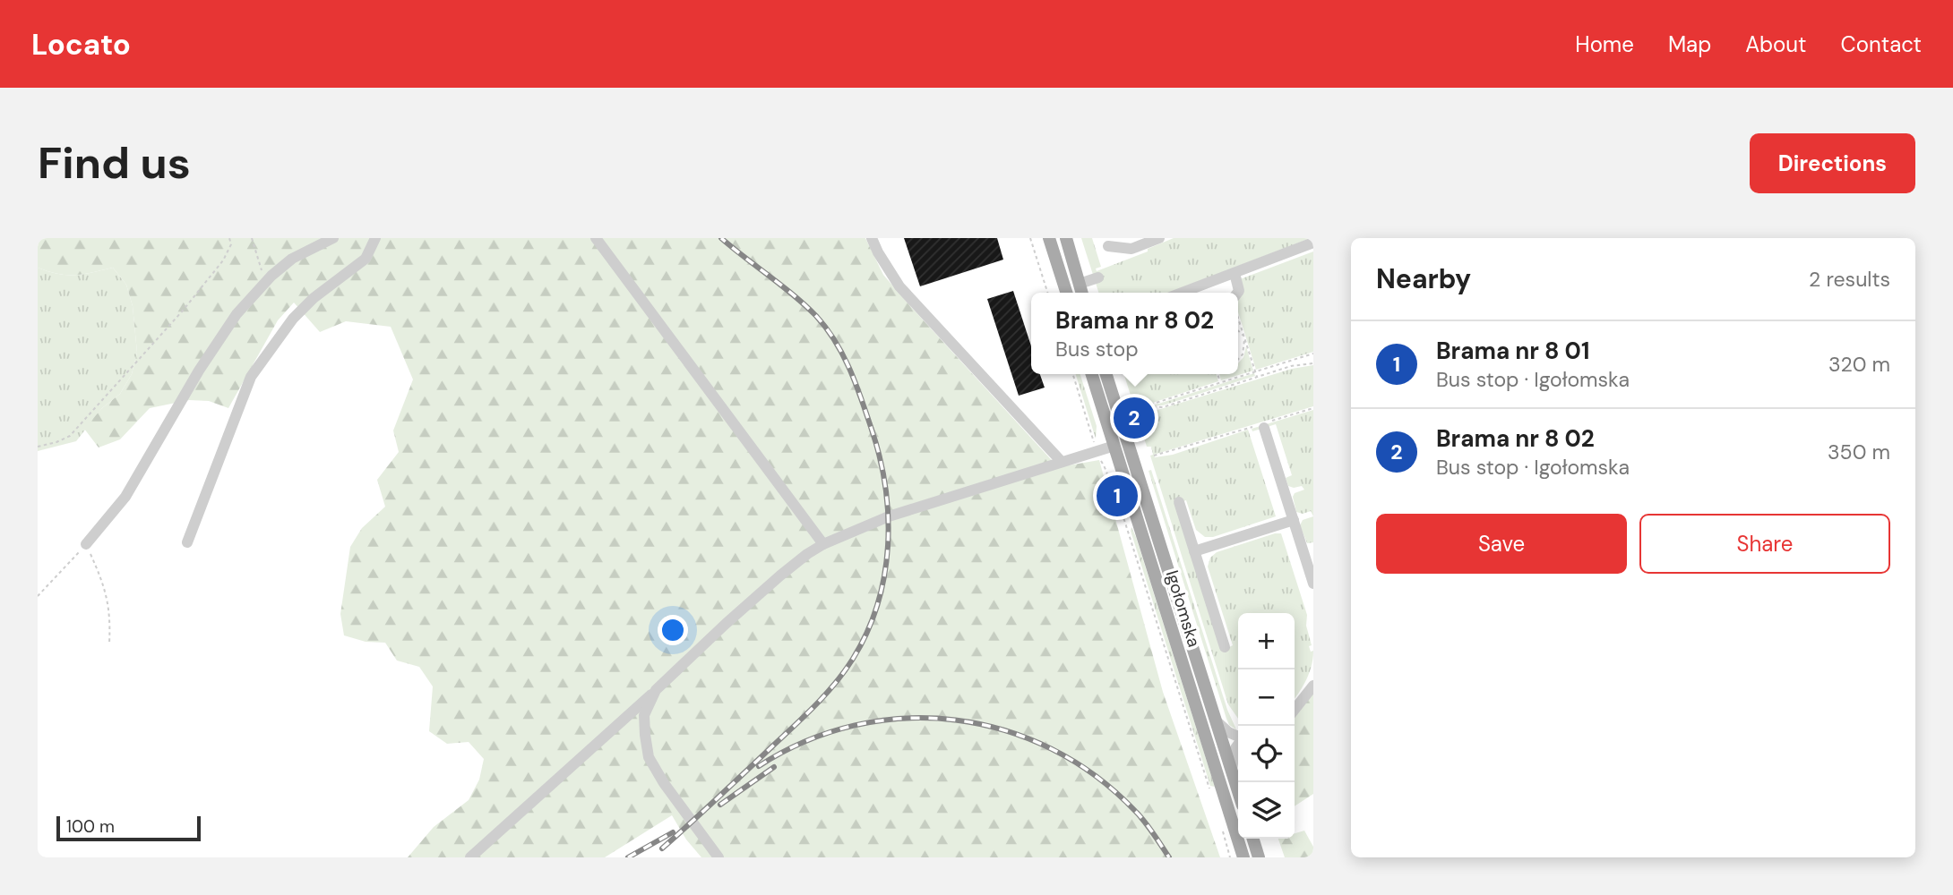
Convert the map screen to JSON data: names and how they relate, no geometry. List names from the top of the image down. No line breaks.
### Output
{"streets":{"main road":["Igołomska"]},"scale_bar":"100 m","page":{"header":"Locato","nav":["Home","Map","About","Contact"],"buttons":["Directions",["Save","Share"]],"title":"Find us","heading":["Nearby","2 results"],"popup":["Brama nr 8 02","Bus stop"],"list":[{"mark":"1","name":"Brama nr 8 01","note":"Bus stop · Igołomska","value":"320 m"},{"mark":"2","name":"Brama nr 8 02","note":"Bus stop · Igołomska","value":"350 m"}],"pins":["2","1"],"map_buttons":["+","−"],"scale":"100 m"}}
